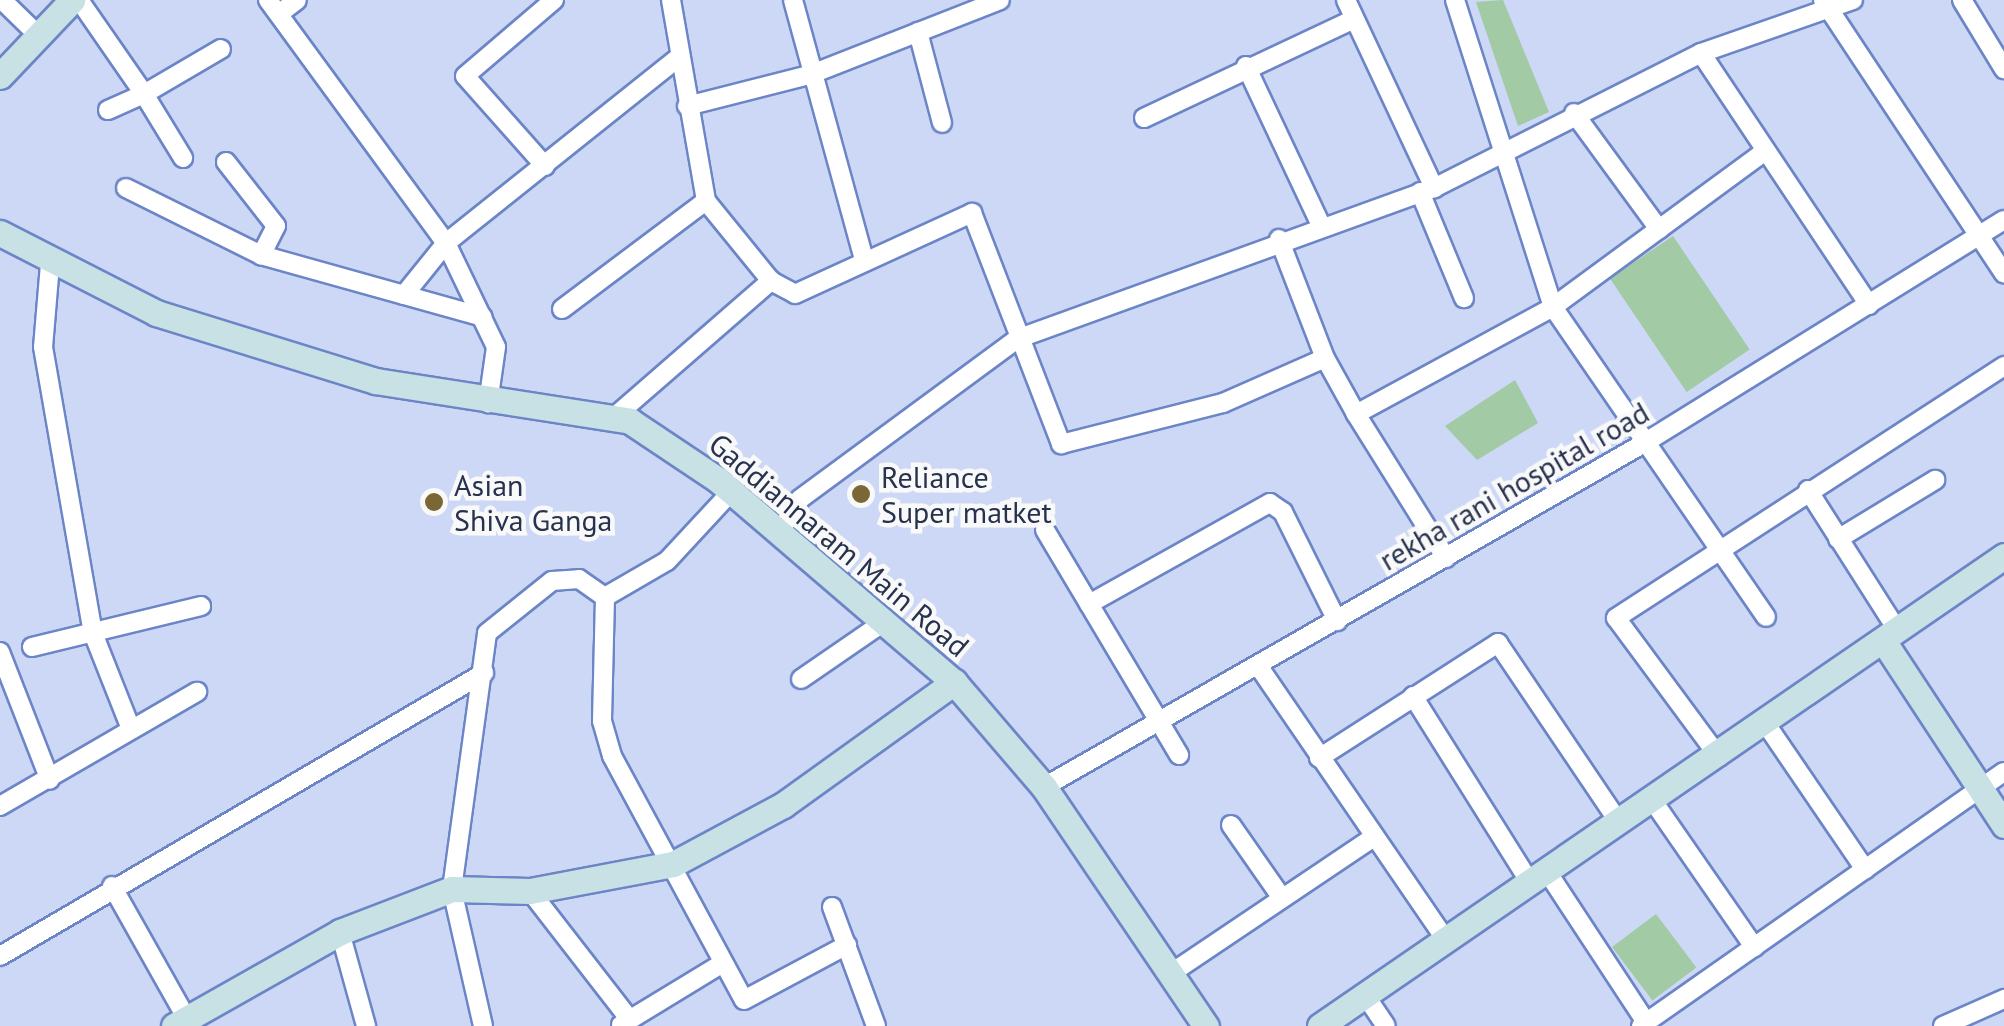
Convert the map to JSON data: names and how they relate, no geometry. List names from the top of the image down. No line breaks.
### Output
{"streets":{"street":["rekha rani hospital road","Gaddiannaram Main Road"]},"crossings":[["rekha rani hospital road","Gaddiannaram Main Road"]],"places":["Reliance Super matket","Asian Shiva Ganga"]}
